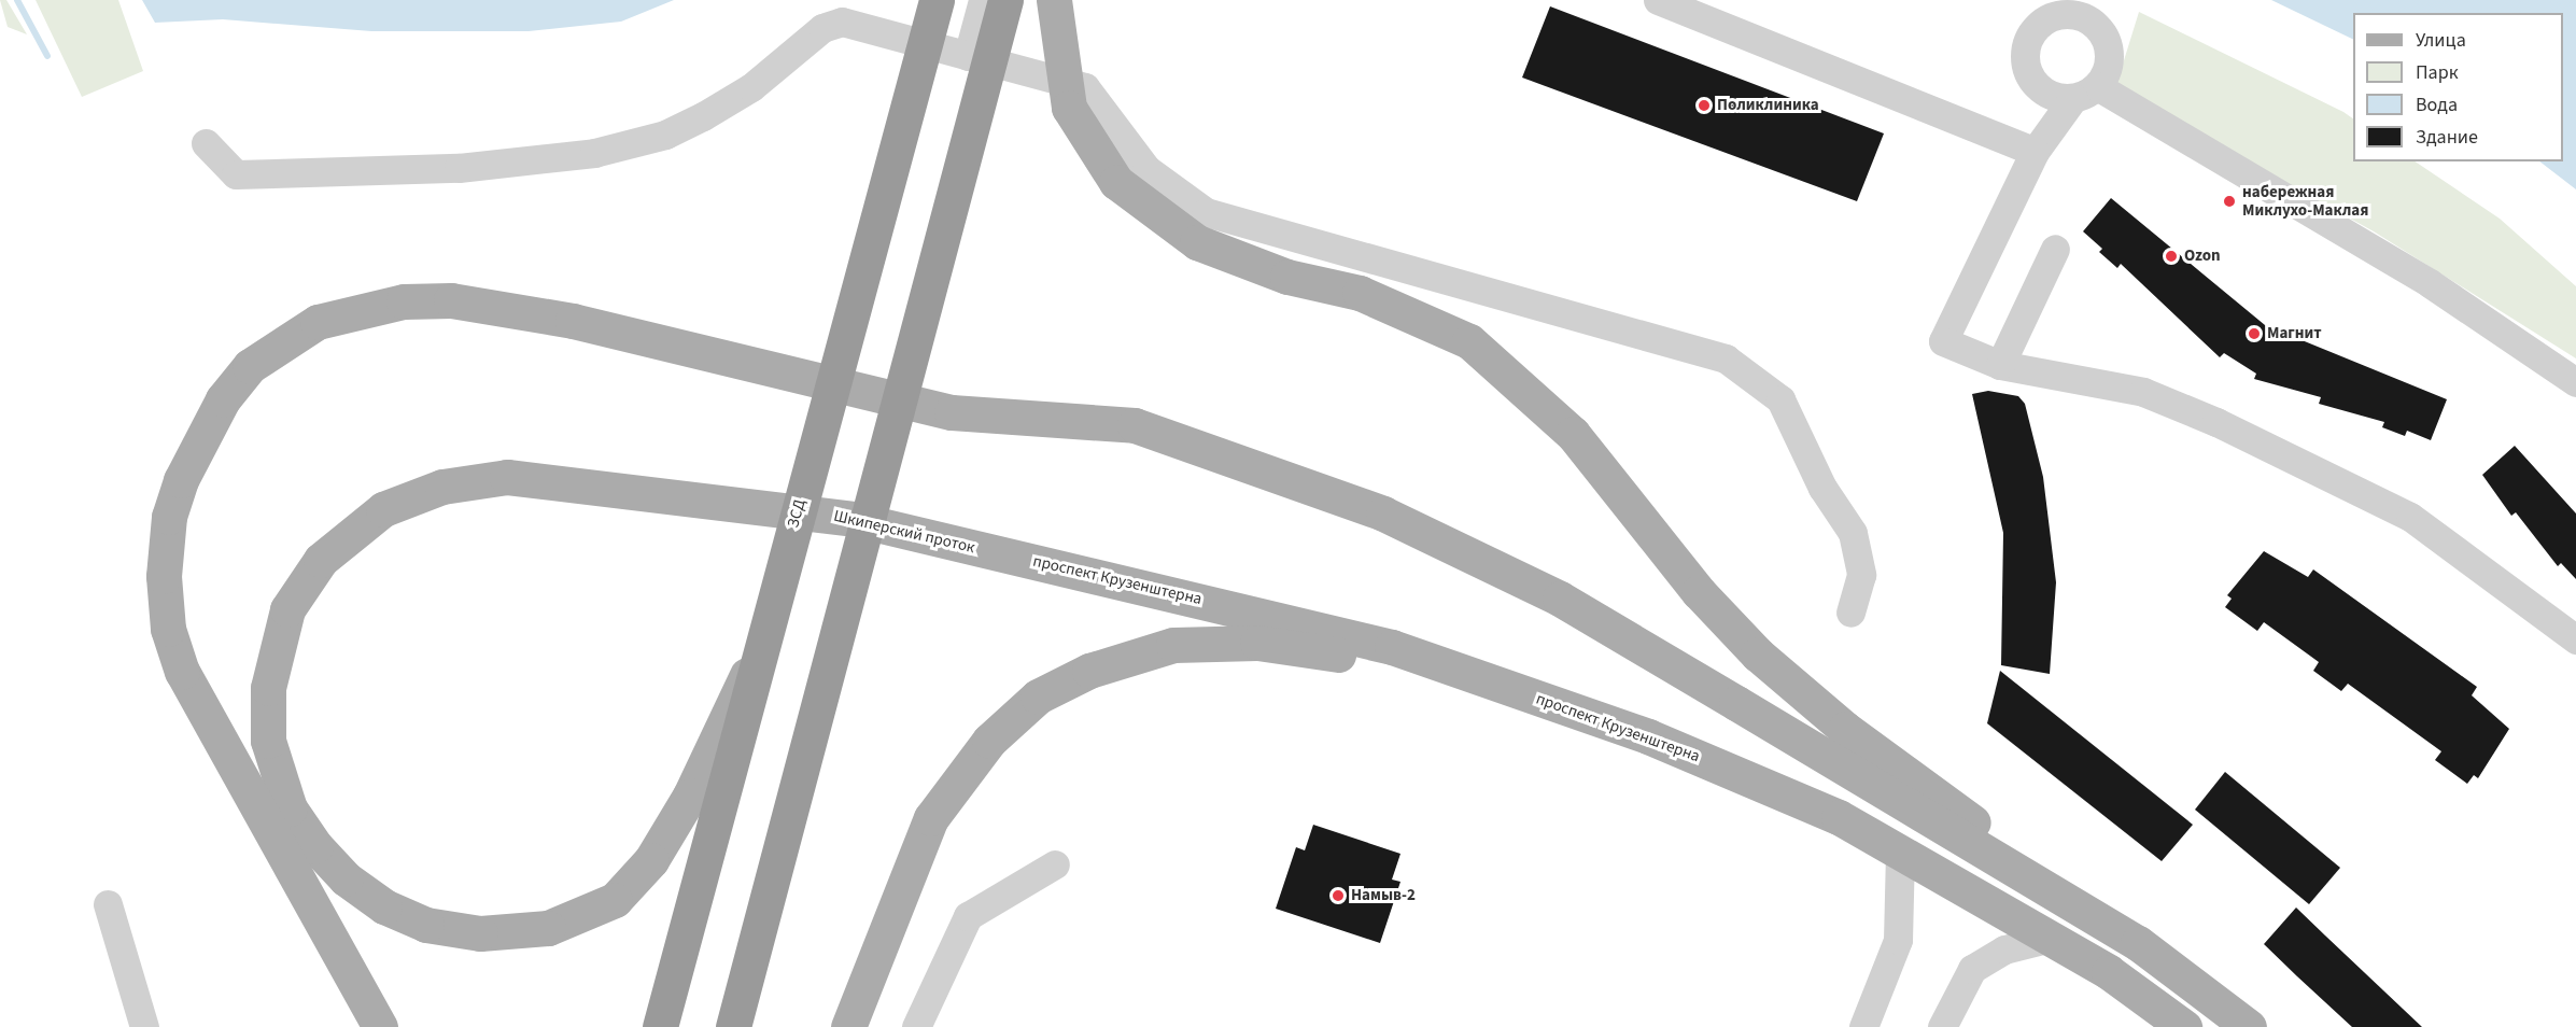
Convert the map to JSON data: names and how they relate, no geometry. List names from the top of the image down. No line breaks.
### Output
{"streets":{"highway":["ЗСД"],"main road":["Шкиперский проток","проспект Крузенштерна"]},"crossings":[["ЗСД","Шкиперский проток"],["Шкиперский проток","проспект Крузенштерна"]],"places":["Поликлиника","набережная Миклухо-Маклая","Ozon","Магнит","Намыв-2"],"legend":["Улица","Парк","Вода","Здание"]}
